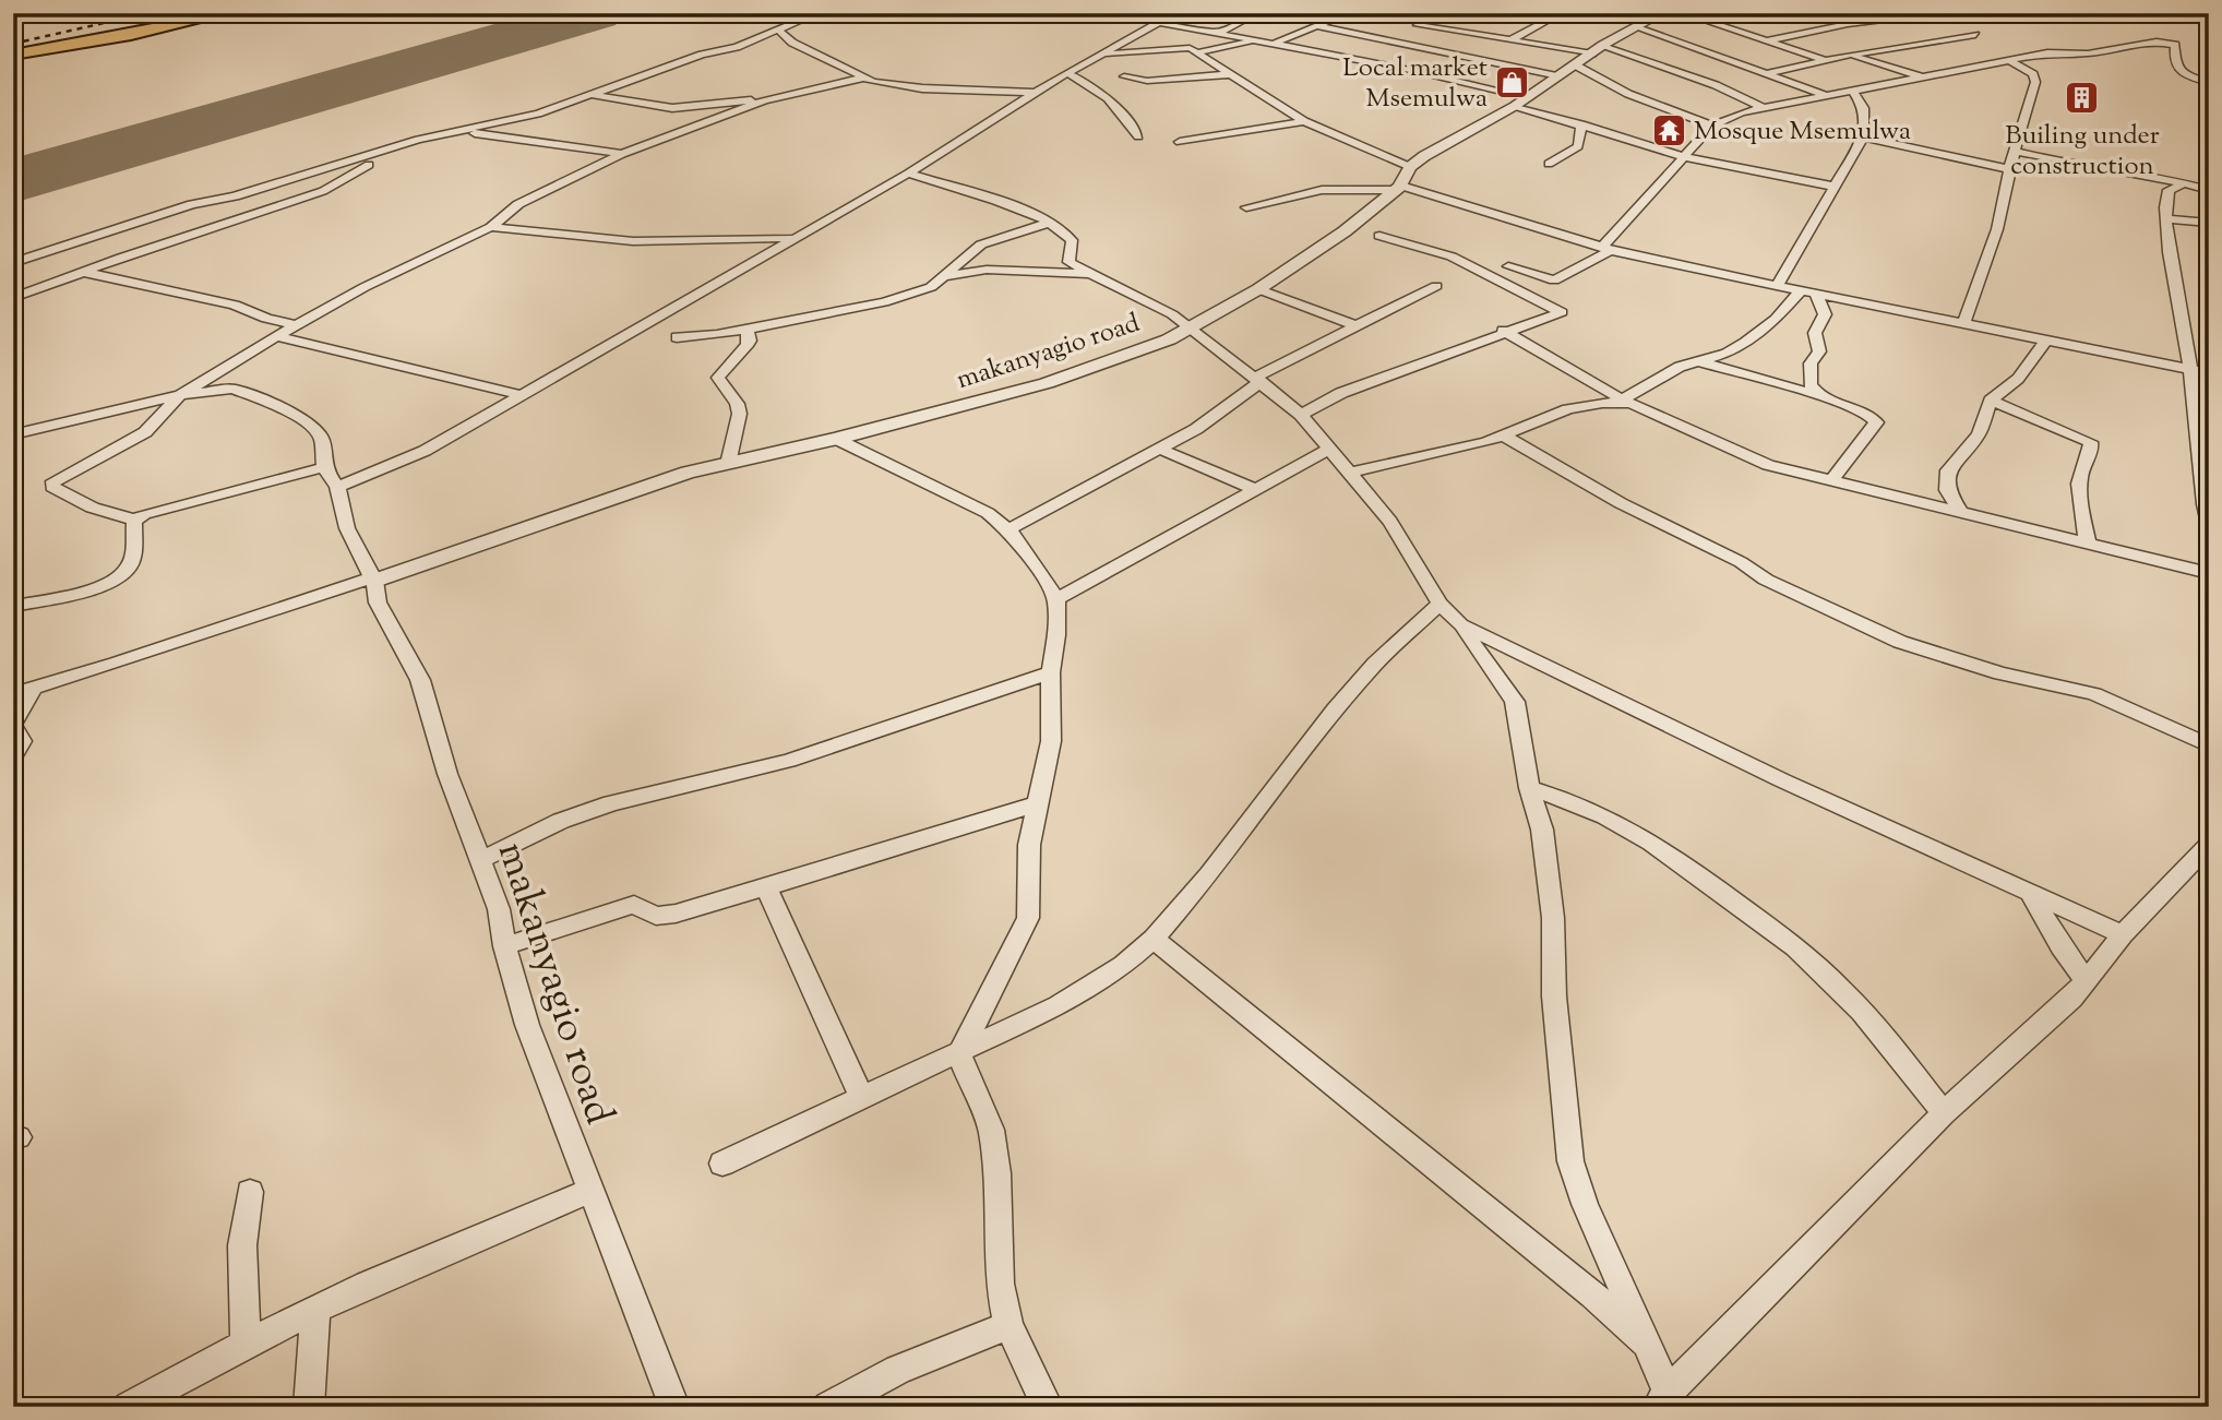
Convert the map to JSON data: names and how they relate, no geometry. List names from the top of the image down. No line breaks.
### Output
{"streets":{"street":["makanyagio road"]},"places":{"shop":["Local market Msemulwa"],"building":["Builing under construction"],"temple":["Mosque Msemulwa"]}}
